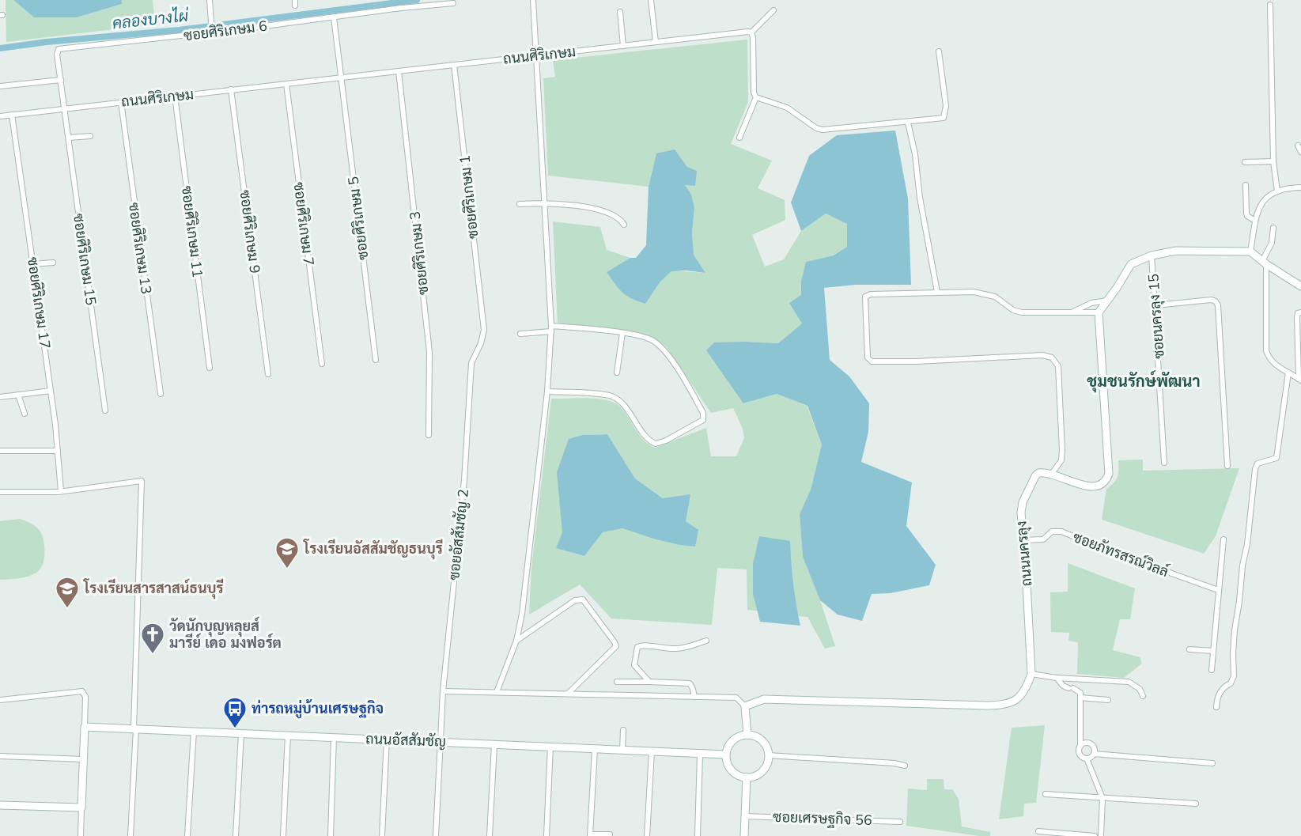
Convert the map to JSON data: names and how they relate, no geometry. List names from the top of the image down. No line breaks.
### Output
{"streets":{"street":["ซอยศิริเกษม 6","ถนนศิริเกษม","ซอยศิริเกษม 1","ซอยศิริเกษม 5","ซอยศิริเกษม 7","ซอยศิริเกษม 11","ซอยศิริเกษม 9","ซอยศิริเกษม 13","ซอยศิริเกษม 3","ซอยศิริเกษม 15","ซอยศิริเกษม 17","ซอยนครลุง 15","ซอยอัสสัมชัญ 2","ถนนนครลุง","ซอยภัทรสรณ์วิลล์","ถนนอัสสัมชัญ","ซอยเศรษฐกิจ 56"]},"crossings":[["ซอยศิริเกษม 6","ถนนศิริเกษม"],["ซอยศิริเกษม 6","ซอยศิริเกษม 5"],["ซอยศิริเกษม 6","ซอยศิริเกษม 15"],["ถนนศิริเกษม","ซอยศิริเกษม 1"],["ถนนศิริเกษม","ซอยศิริเกษม 5"],["ถนนศิริเกษม","ซอยศิริเกษม 7"],["ถนนศิริเกษม","ซอยศิริเกษม 11"],["ถนนศิริเกษม","ซอยศิริเกษม 9"],["ถนนศิริเกษม","ซอยศิริเกษม 13"],["ถนนศิริเกษม","ซอยศิริเกษม 3"],["ถนนศิริเกษม","ซอยศิริเกษม 15"],["ถนนศิริเกษม","ซอยศิริเกษม 17"],["ซอยศิริเกษม 1","ซอยอัสสัมชัญ 2"],["ซอยอัสสัมชัญ 2","ถนนอัสสัมชัญ"],["ถนนนครลุง","ซอยภัทรสรณ์วิลล์"]],"districts":["ชุมชนรักษ์พัฒนา"],"water":["คลองบางไผ่"],"places":{"school or university":["โรงเรียนอัสสัมชัญธนบุรี","โรงเรียนสารสาสน์ธนบุรี"],"church":["วัดนักบุญหลุยส์ มารีย์ เดอ มงฟอร์ต"],"bus stop":["ท่ารถหมู่บ้านเศรษฐกิจ"]}}
